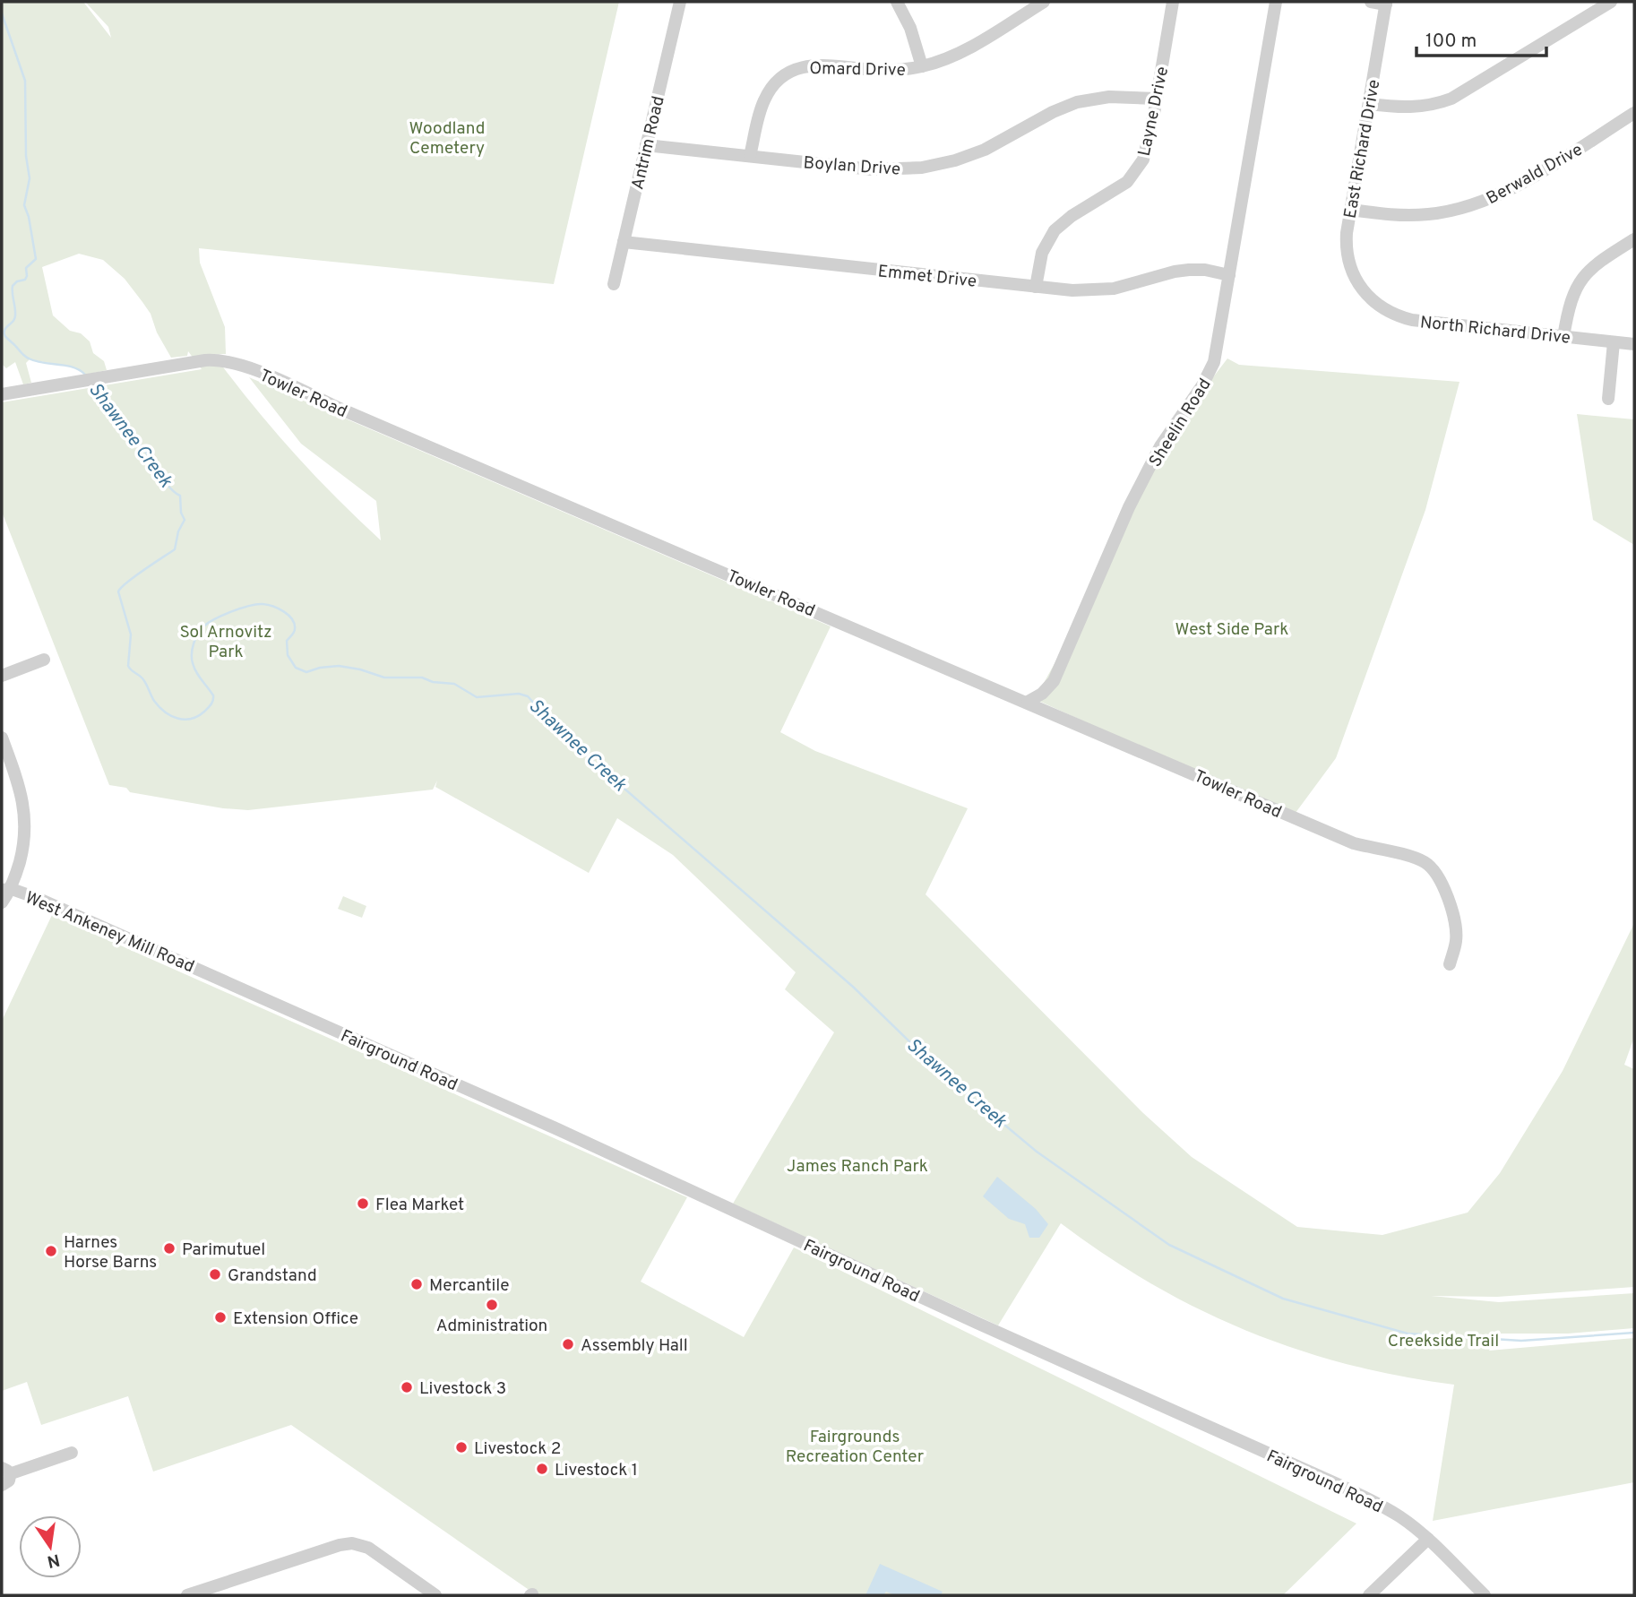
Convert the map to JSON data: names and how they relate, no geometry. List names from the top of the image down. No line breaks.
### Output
{"streets":{"street":["Omard Drive","Layne Drive","Antrim Road","East Richard Drive","Boylan Drive","Berwald Drive","Emmet Drive","North Richard Drive","Towler Road","Sheelin Road","West Ankeney Mill Road","Fairground Road"]},"crossings":[["Omard Drive","Boylan Drive"],["Layne Drive","Boylan Drive"],["Layne Drive","Emmet Drive"],["Antrim Road","Boylan Drive"],["Antrim Road","Emmet Drive"],["East Richard Drive","Berwald Drive"],["East Richard Drive","North Richard Drive"],["Emmet Drive","Sheelin Road"],["Towler Road","Sheelin Road"],["West Ankeney Mill Road","Fairground Road"]],"water":["Shawnee Creek"],"parks":["Woodland Cemetery","West Side Park","Sol Arnovitz Park","James Ranch Park","Creekside Trail","Fairgrounds Recreation Center"],"places":["Flea Market","Parimutuel","Harnes Horse Barns","Grandstand","Mercantile","Administration","Extension Office","Assembly Hall","Livestock 3","Livestock 2","Livestock 1"],"scale_bar":"100 m","north":"bottom"}
